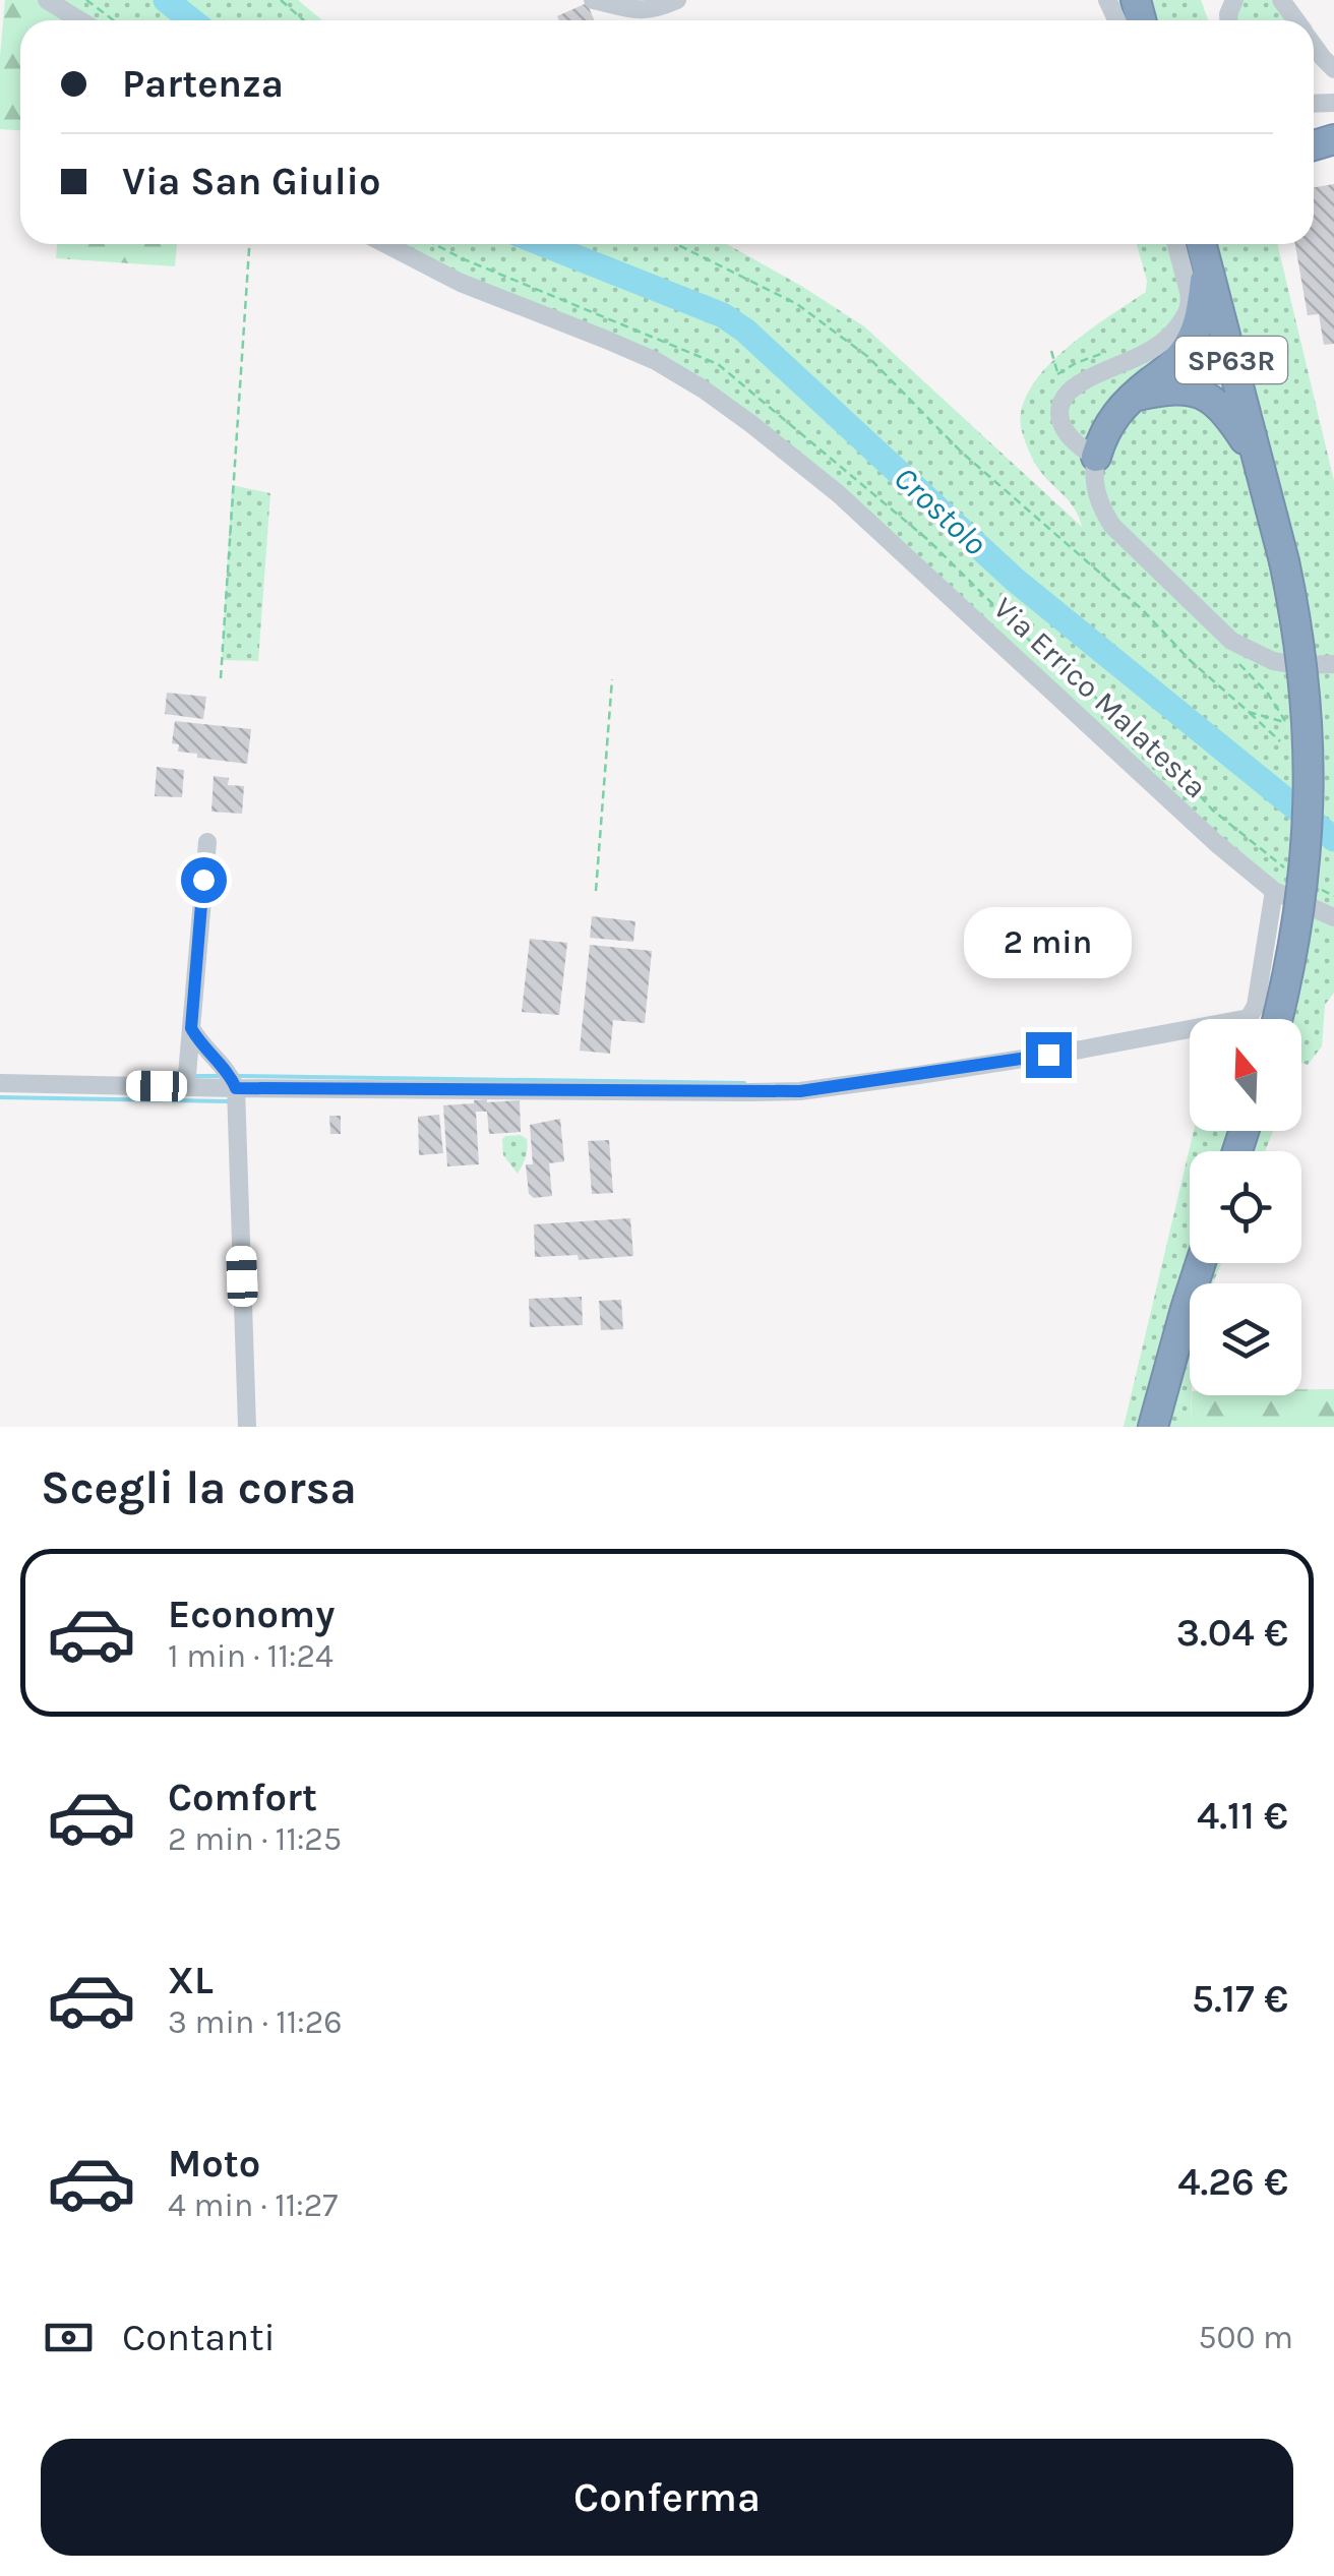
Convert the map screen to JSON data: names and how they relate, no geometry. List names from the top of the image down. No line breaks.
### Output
{"streets":{"highway":["SP63R"],"street":["Via Errico Malatesta"]},"water":["Crostolo"],"north":"top","page":{"banner":["Partenza","Via San Giulio"],"bubble":"2 min","heading":"Scegli la corsa","list":[{"name":"Economy","note":"1 min · 11:24","value":"3.04 €"},{"name":"Comfort","note":"2 min · 11:25","value":"4.11 €"},{"name":"XL","note":"3 min · 11:26","value":"5.17 €"},{"name":"Moto","note":"4 min · 11:27","value":"4.26 €"}],"pay":["Contanti","500 m"],"buttons":"Conferma"}}
